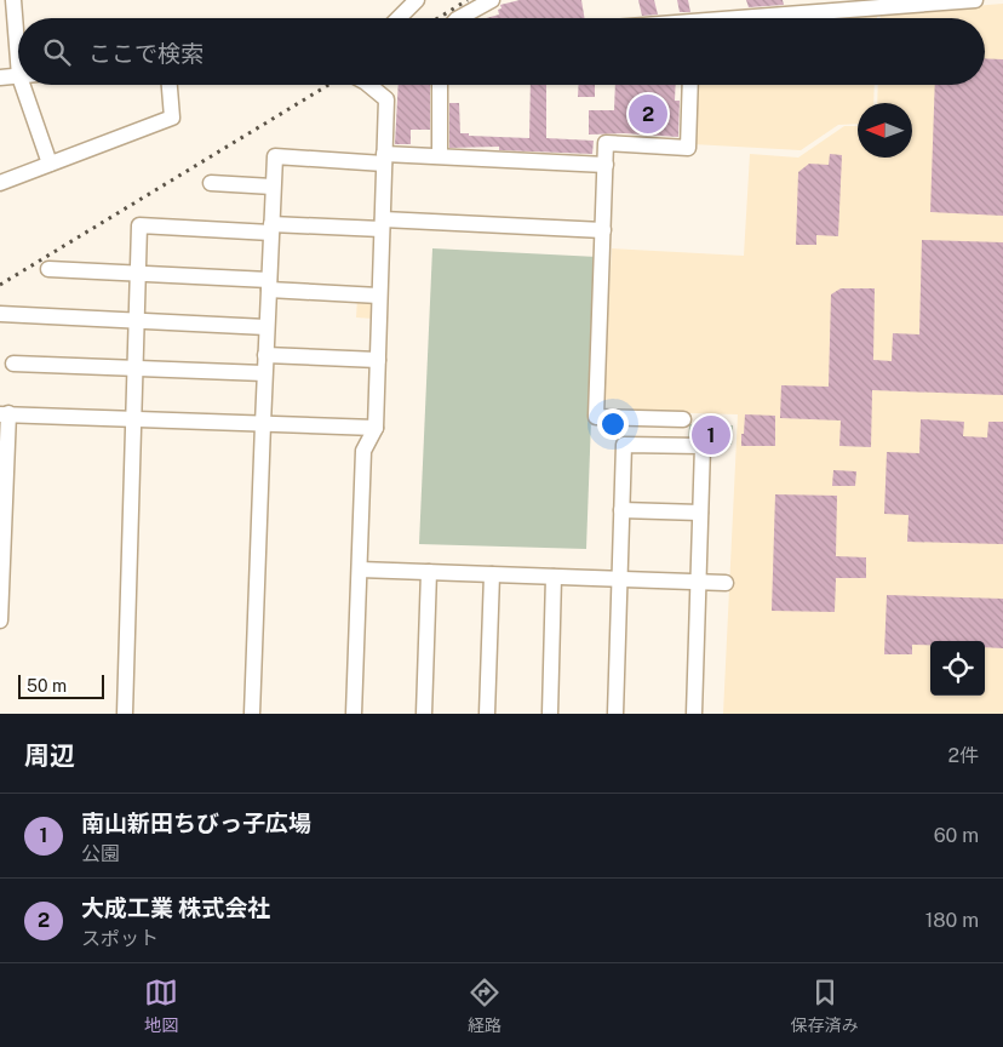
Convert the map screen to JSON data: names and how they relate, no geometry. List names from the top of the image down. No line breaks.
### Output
{"scale_bar":"50 m","north":"left","page":{"search":"ここで検索","pins":["2","1"],"scale":"50 m","heading":["周辺","2件"],"list":[{"mark":"1","name":"南山新田ちびっ子広場","note":"公園","value":"60 m"},{"mark":"2","name":"大成工業 株式会社","note":"スポット","value":"180 m"}],"nav":["地図","経路","保存済み"]}}
